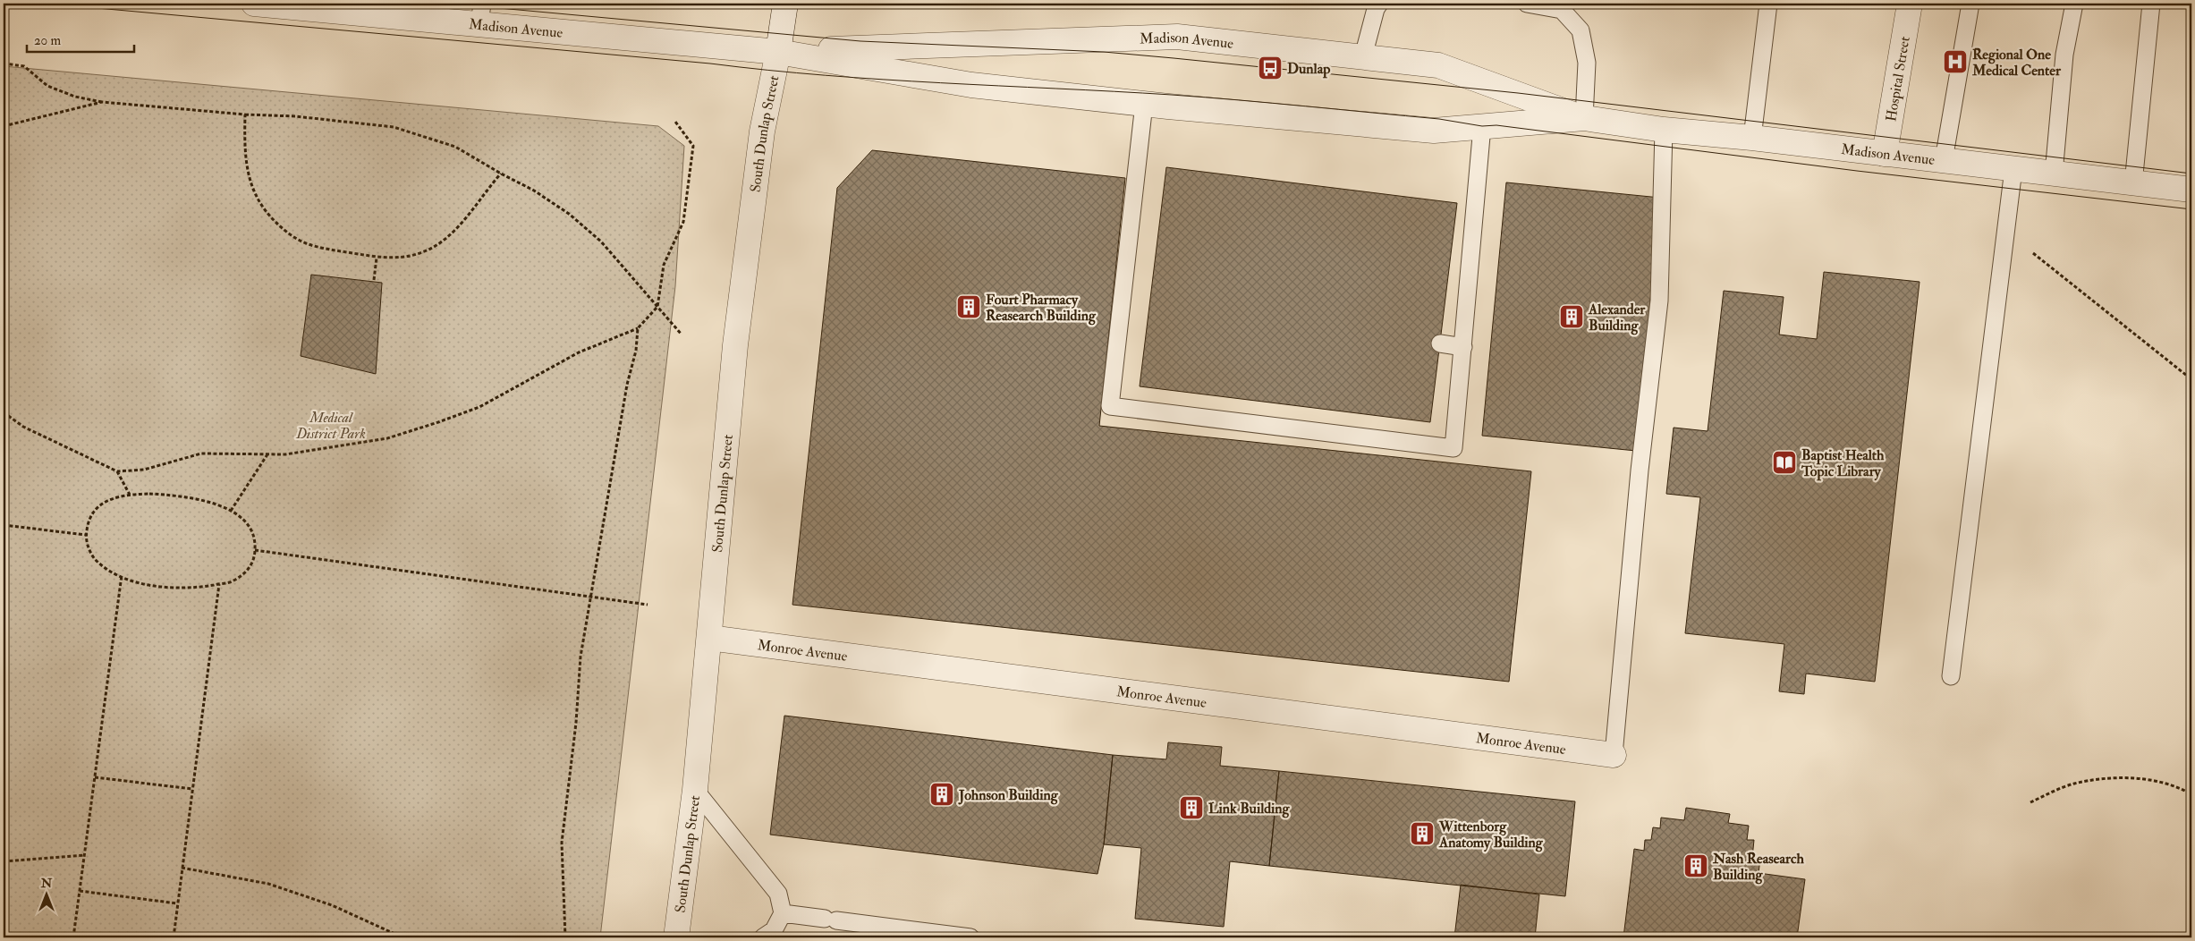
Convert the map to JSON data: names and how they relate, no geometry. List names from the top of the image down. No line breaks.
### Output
{"streets":{"street":["Madison Avenue","Hospital Street","South Dunlap Street","Monroe Avenue"]},"crossings":[["Madison Avenue","Hospital Street"],["Madison Avenue","South Dunlap Street"],["South Dunlap Street","Monroe Avenue"]],"parks":["Medical District Park"],"places":{"hospital":["Regional One Medical Center"],"bus stop":["Dunlap"],"building":["Fourt Pharmacy Reasearch Building","Alexander Building","Johnson Building","Link Building","Wittenborg Anatomy Building","Nash Reasearch Building"],"library":["Baptist Health Topic Library"]},"scale_bar":"20 m","north":"top"}
